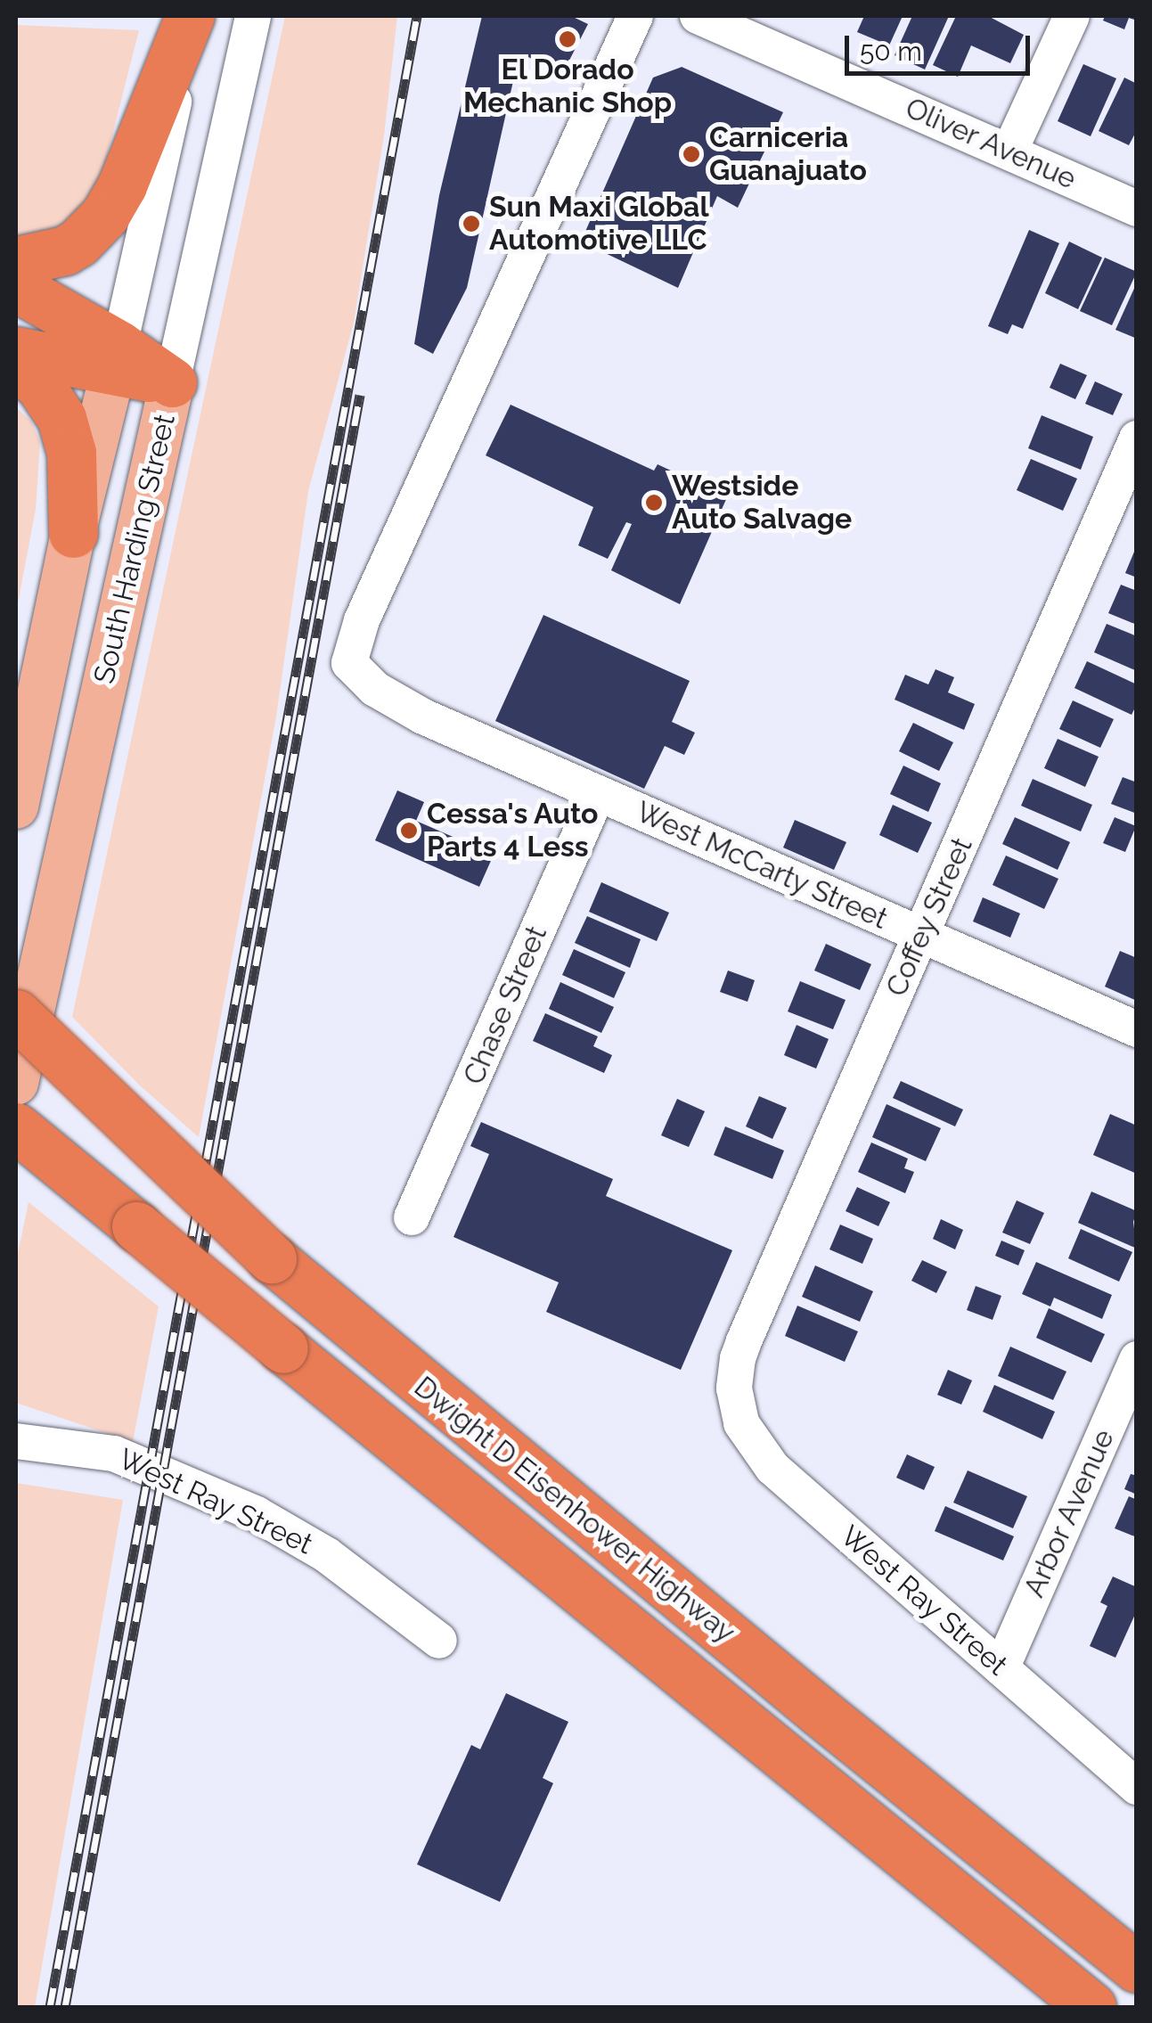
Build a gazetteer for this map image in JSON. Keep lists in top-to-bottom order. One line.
{"streets":{"highway":["Dwight D Eisenhower Highway"],"main road":["South Harding Street"],"street":["Oliver Avenue","West McCarty Street","Coffey Street","Chase Street","West Ray Street","Arbor Avenue"]},"crossings":[["West McCarty Street","Coffey Street"],["West McCarty Street","Chase Street"],["Coffey Street","West Ray Street"],["West Ray Street","Arbor Avenue"]],"places":["El Dorado Mechanic Shop","Carniceria Guanajuato","Sun Maxi Global Automotive LLC","Westside Auto Salvage","Cessa's Auto Parts 4 Less"],"scale_bar":"50 m"}
